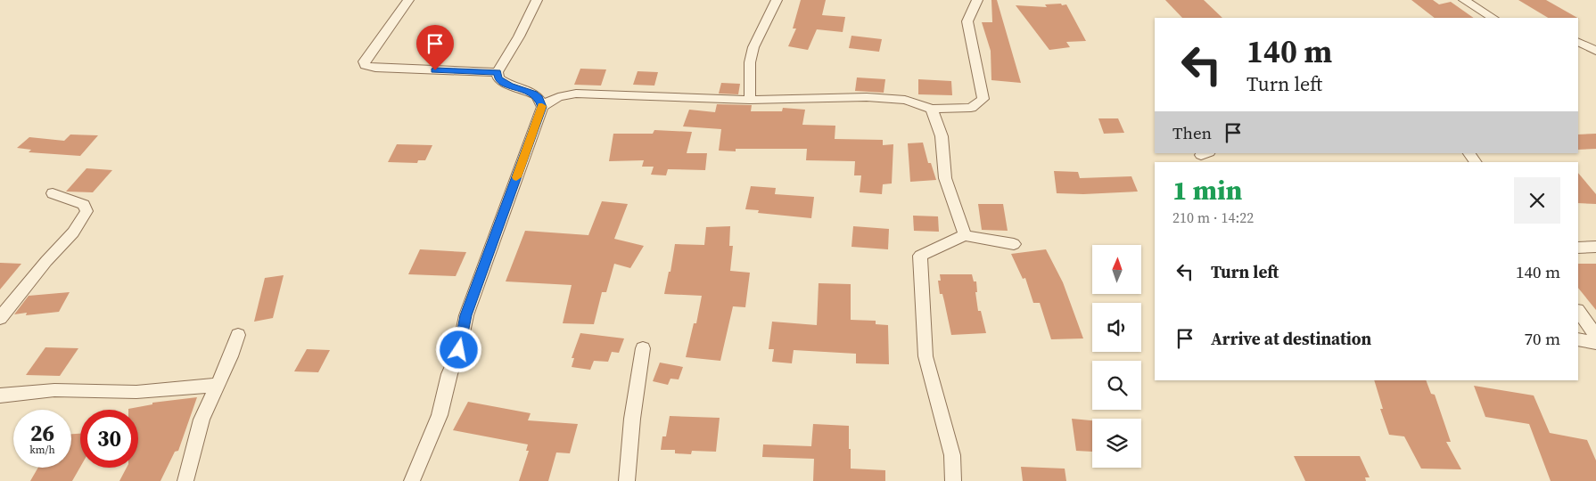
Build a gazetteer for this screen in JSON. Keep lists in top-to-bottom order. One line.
{"north":"top","page":{"turn":["140 m","Turn left"],"then":"Then","heading":["1 min","210 m · 14:22"],"list":[{"name":"Turn left","value":"140 m"},{"name":"Arrive at destination","value":"70 m"}],"speed":"26 km/h","limit":"30"}}
